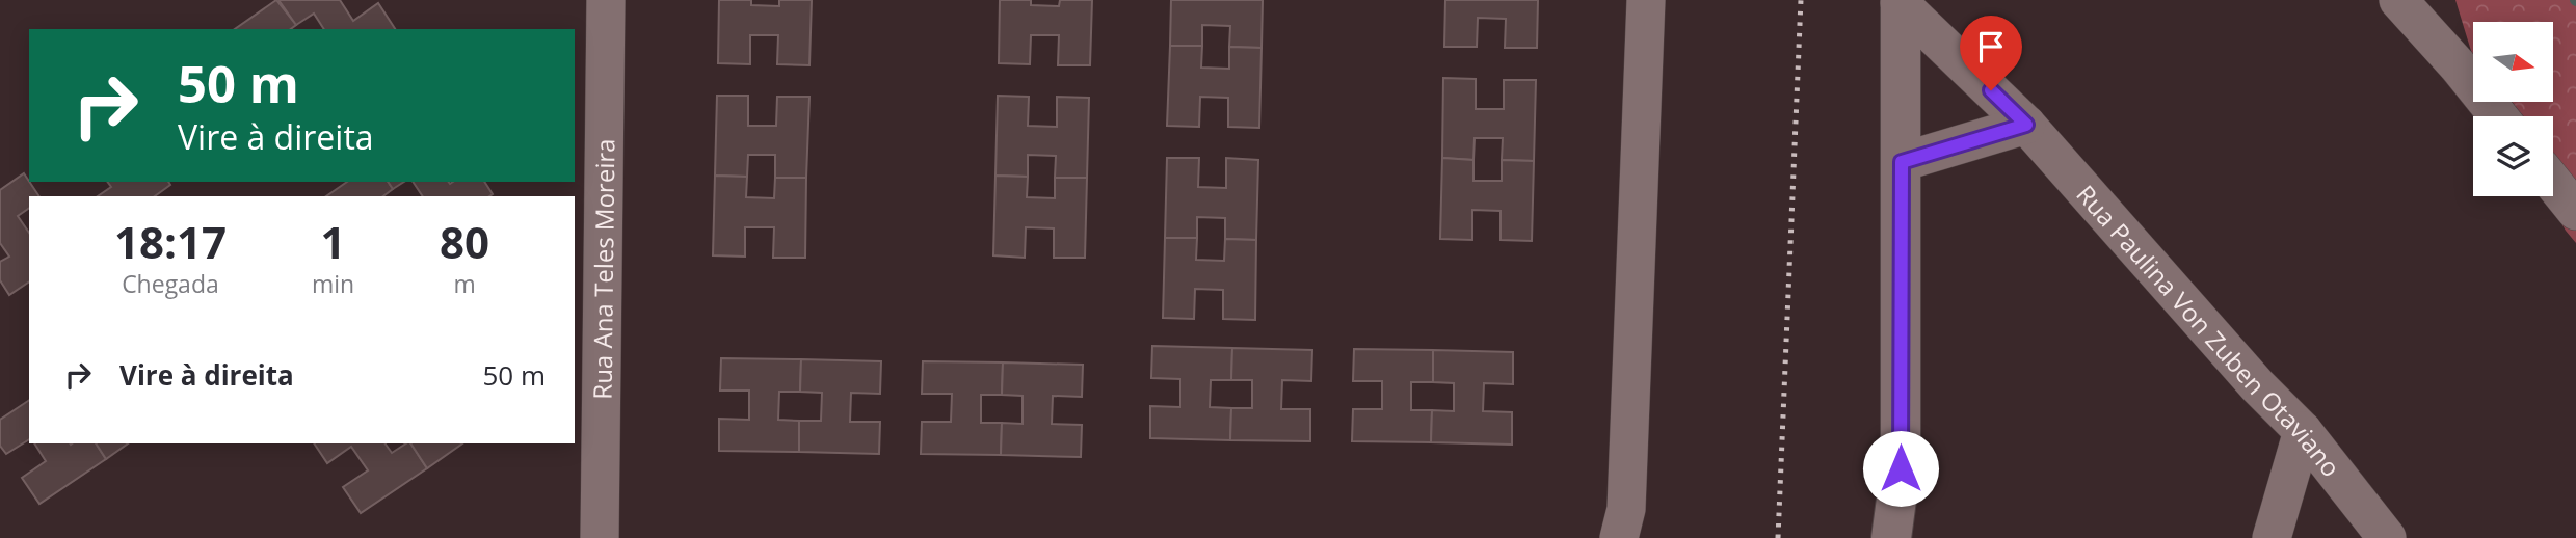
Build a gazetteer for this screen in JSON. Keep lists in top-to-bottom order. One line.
{"streets":{"street":["Rua Ana Teles Moreira","Rua Paulina Von Zuben Otaviano"]},"north":"right","page":{"turn":["50 m","Vire à direita"],"eta":["18:17","Chegada","1","min","80","m"],"list":[{"name":"Vire à direita","value":"50 m"}]}}
